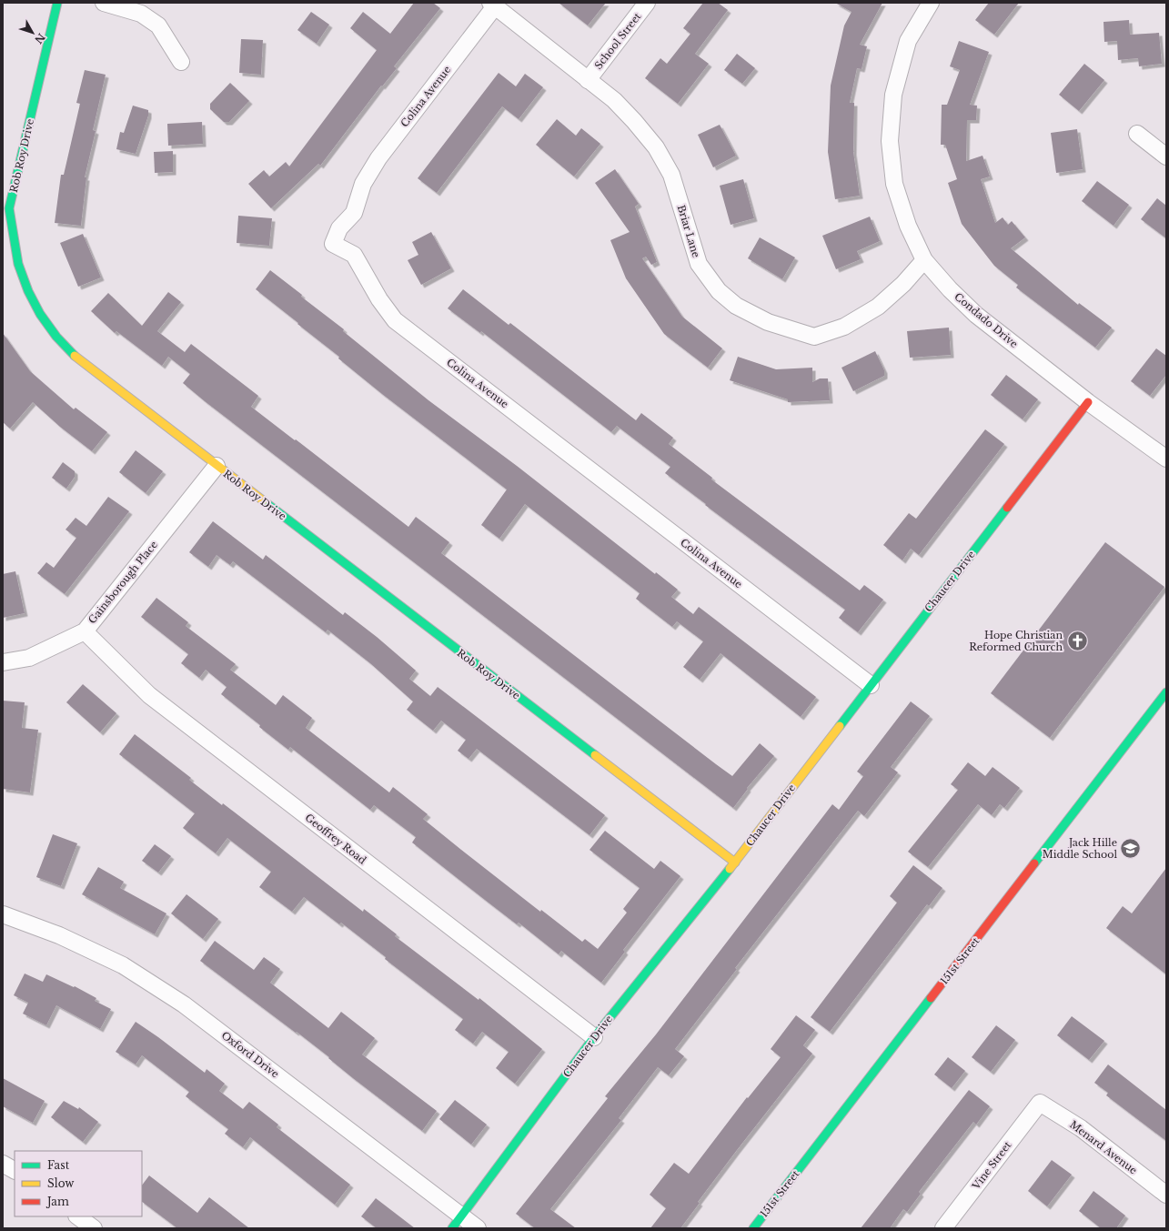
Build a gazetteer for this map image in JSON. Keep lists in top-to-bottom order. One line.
{"streets":{"street":["School Street","Colina Avenue","Rob Roy Drive","Briar Lane","Condado Drive","Chaucer Drive","Gainsborough Place","Geoffrey Road","151st Street","Oxford Drive","Menard Avenue","Vine Street"]},"crossings":[["School Street","Briar Lane"],["Colina Avenue","Briar Lane"],["Colina Avenue","Chaucer Drive"],["Rob Roy Drive","Chaucer Drive"],["Rob Roy Drive","Gainsborough Place"],["Briar Lane","Condado Drive"],["Condado Drive","Chaucer Drive"],["Chaucer Drive","Geoffrey Road"],["Chaucer Drive","Oxford Drive"],["Gainsborough Place","Geoffrey Road"],["Menard Avenue","Vine Street"]],"places":{"church":["Hope Christian Reformed Church"],"school or university":["Jack Hille Middle School"]},"legend":["Fast","Slow","Jam"],"north":"bottom right"}
